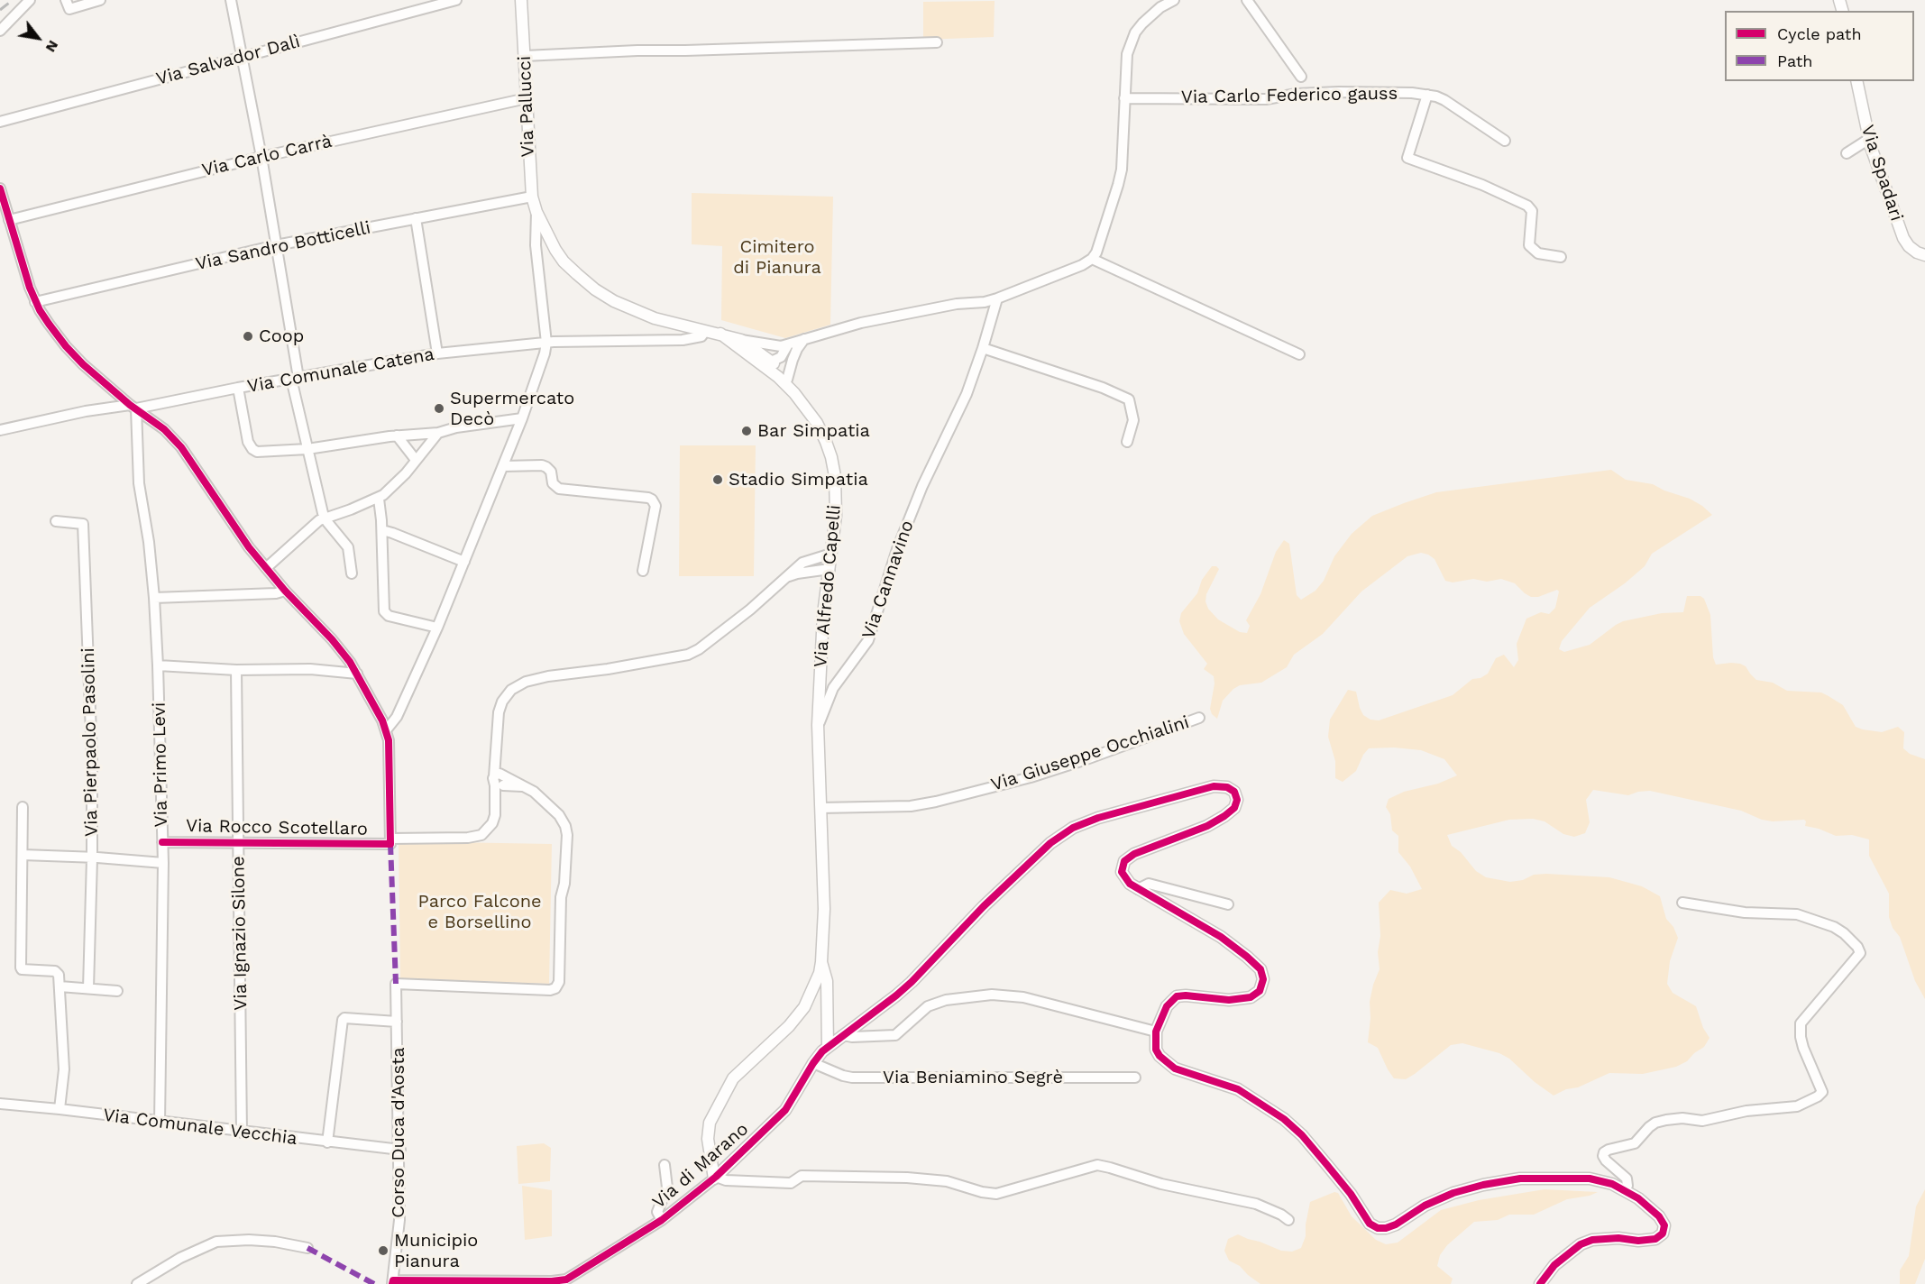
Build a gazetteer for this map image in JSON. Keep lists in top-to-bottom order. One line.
{"streets":{"street":["Via Salvador Dalì","Via Carlo Federico gauss","Via Pallucci","Via Carlo Carrà","Via Spadari","Via Sandro Botticelli","Via Comunale Catena","Via Cannavino","Via Alfredo Capelli","Via Pierpaolo Pasolini","Via Giuseppe Occhialini","Via Primo Levi","Via Rocco Scotellaro","Via Ignazio Silone","Via Beniamino Segrè","Via Comunale Vecchia","Corso Duca d'Aosta","Via di Marano"]},"crossings":[["Via Pallucci","Via Carlo Carrà"],["Via Pallucci","Via Sandro Botticelli"],["Via Pallucci","Via Comunale Catena"],["Via Pallucci","Via Alfredo Capelli"],["Via Comunale Catena","Via Alfredo Capelli"],["Via Comunale Catena","Via Primo Levi"],["Via Cannavino","Via Alfredo Capelli"],["Via Cannavino","Via Giuseppe Occhialini"],["Via Cannavino","Via di Marano"],["Via Primo Levi","Via Rocco Scotellaro"],["Via Primo Levi","Via Comunale Vecchia"],["Via Rocco Scotellaro","Via Ignazio Silone"],["Via Rocco Scotellaro","Corso Duca d'Aosta"],["Via Ignazio Silone","Via Comunale Vecchia"],["Via Beniamino Segrè","Via di Marano"],["Via Comunale Vecchia","Corso Duca d'Aosta"]],"parks":["Cimitero di Pianura","Parco Falcone e Borsellino"],"places":["Coop","Supermercato Decò","Bar Simpatia","Stadio Simpatia","Municipio Pianura"],"legend":["Cycle path","Path"],"north":"bottom right"}
